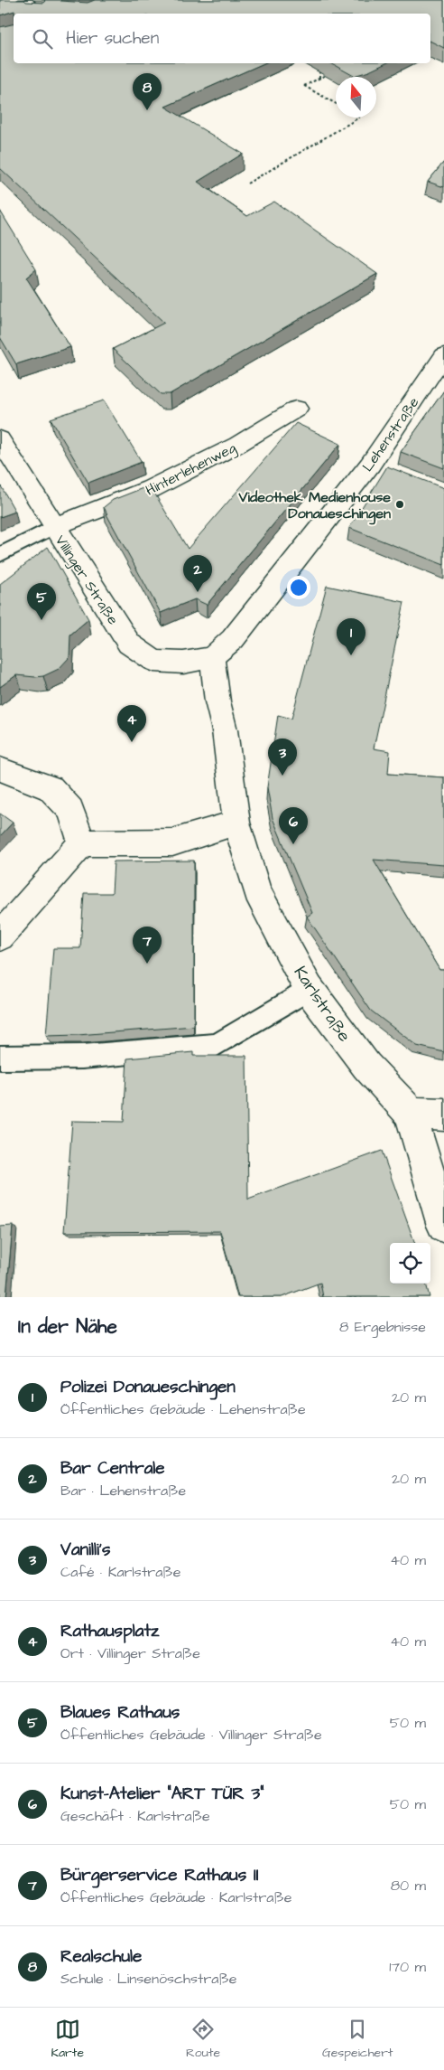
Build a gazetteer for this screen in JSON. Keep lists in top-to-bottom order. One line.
{"streets":{"street":["Lehenstraße","Hinterlehenweg","Villinger Straße","Karlstraße"]},"crossings":[["Lehenstraße","Villinger Straße"],["Lehenstraße","Karlstraße"],["Hinterlehenweg","Villinger Straße"],["Villinger Straße","Karlstraße"]],"places":["Videothek Medienhouse Donaueschingen"],"north":"top","page":{"search":"Hier suchen","pins":["8","2","5","1","4","3","6","7"],"heading":["In der Nähe","8 Ergebnisse"],"list":[{"mark":"1","name":"Polizei Donaueschingen","note":"Öffentliches Gebäude · Lehenstraße","value":"20 m"},{"mark":"2","name":"Bar Centrale","note":"Bar · Lehenstraße","value":"20 m"},{"mark":"3","name":"Vanilli's","note":"Café · Karlstraße","value":"40 m"},{"mark":"4","name":"Rathausplatz","note":"Ort · Villinger Straße","value":"40 m"},{"mark":"5","name":"Blaues Rathaus","note":"Öffentliches Gebäude · Villinger Straße","value":"50 m"},{"mark":"6","name":"Kunst-Atelier \"ART TÜR 3\"","note":"Geschäft · Karlstraße","value":"50 m"},{"mark":"7","name":"Bürgerservice Rathaus II","note":"Öffentliches Gebäude · Karlstraße","value":"80 m"},{"mark":"8","name":"Realschule","note":"Schule · Linsenöschstraße","value":"170 m"}],"nav":["Karte","Route","Gespeichert"]}}
